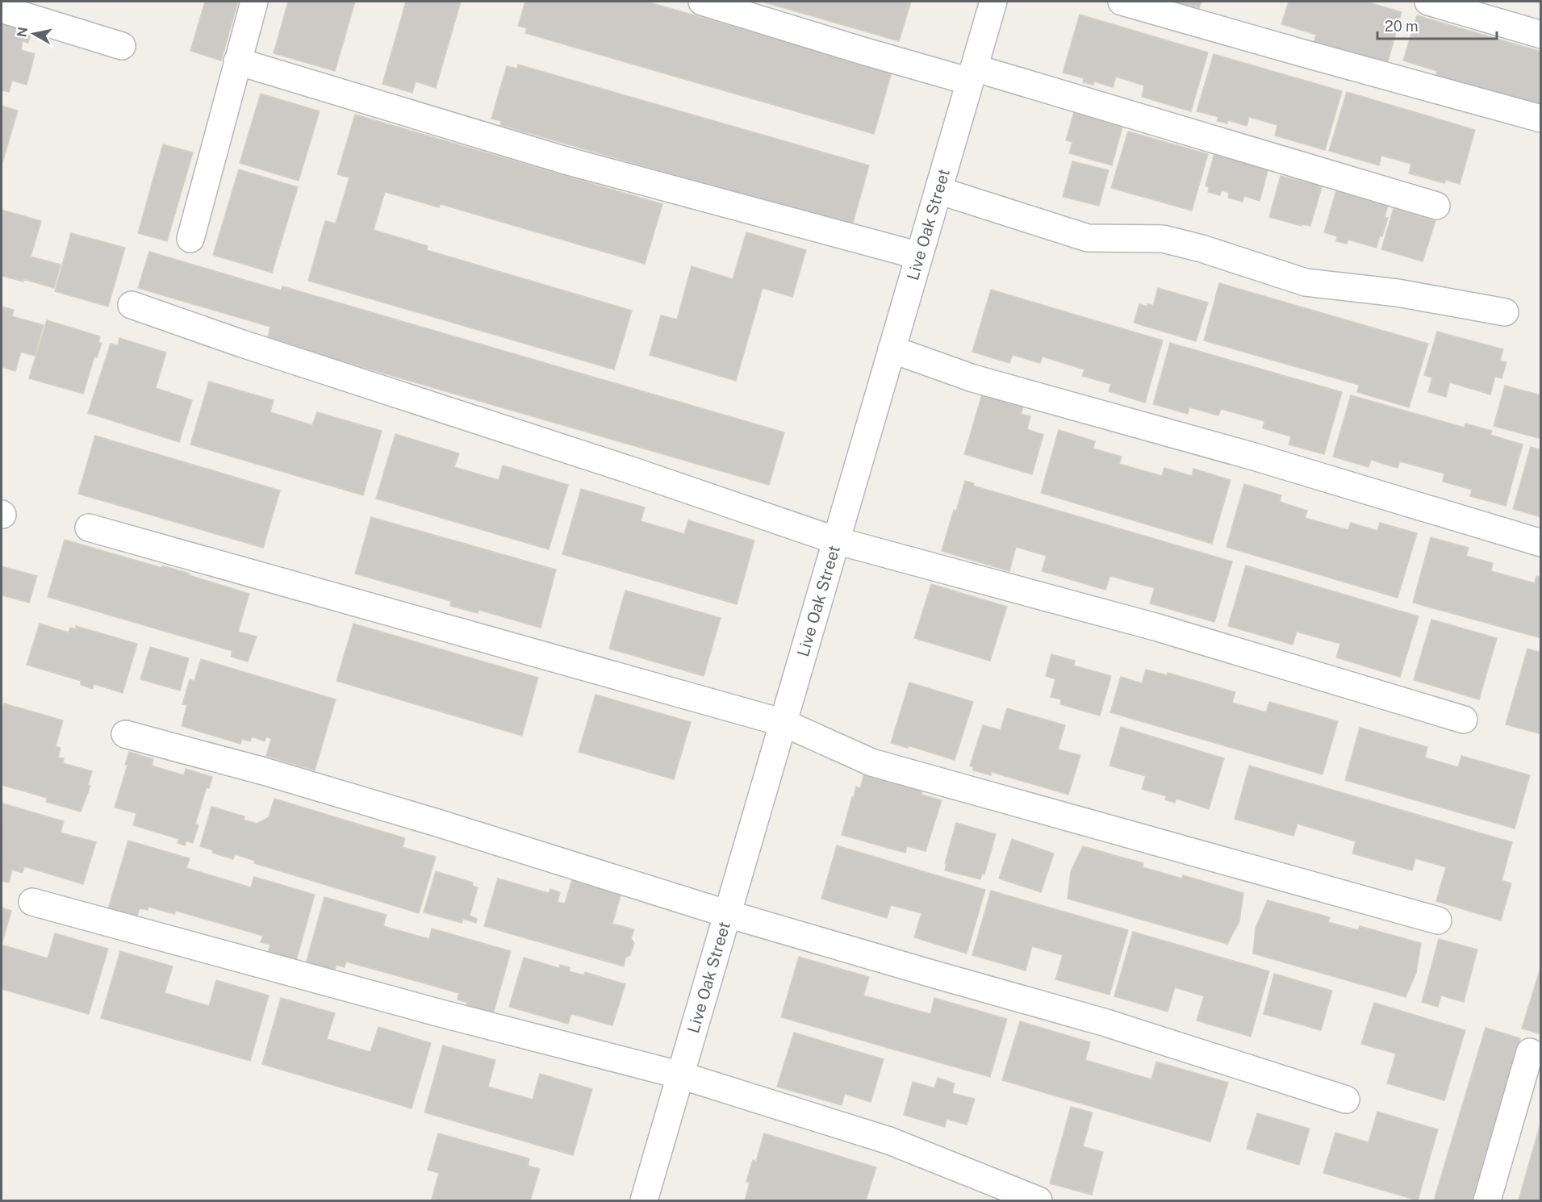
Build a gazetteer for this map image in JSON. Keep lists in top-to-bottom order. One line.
{"streets":{"street":["Live Oak Street"]},"scale_bar":"20 m","north":"left"}
